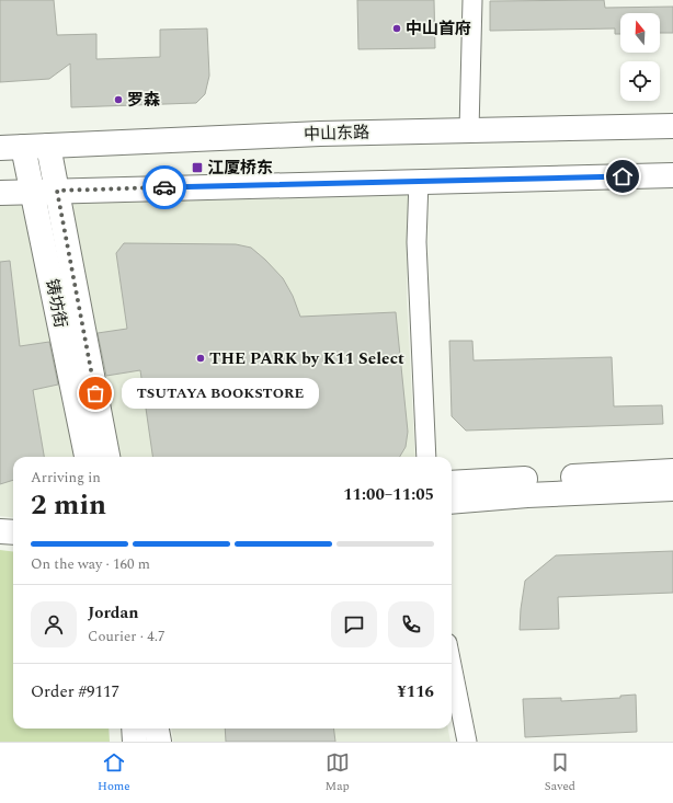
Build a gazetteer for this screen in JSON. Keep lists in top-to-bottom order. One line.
{"streets":{"main road":["中山东路","铸坊街"]},"crossings":[["中山东路","铸坊街"]],"places":{"other":["中山首府","罗森","THE PARK by K11 Select","TSUTAYA BOOKSTORE"],"transit":["江厦桥东"]},"north":"top","page":{"bubble":"TSUTAYA BOOKSTORE","heading":["2 min","Arriving in","11:00–11:05"],"panel":["Jordan","Courier · 4.7","Order #9117","¥116"],"bar":"On the way · 160 m","tabs":["Home","Map","Saved"]}}
